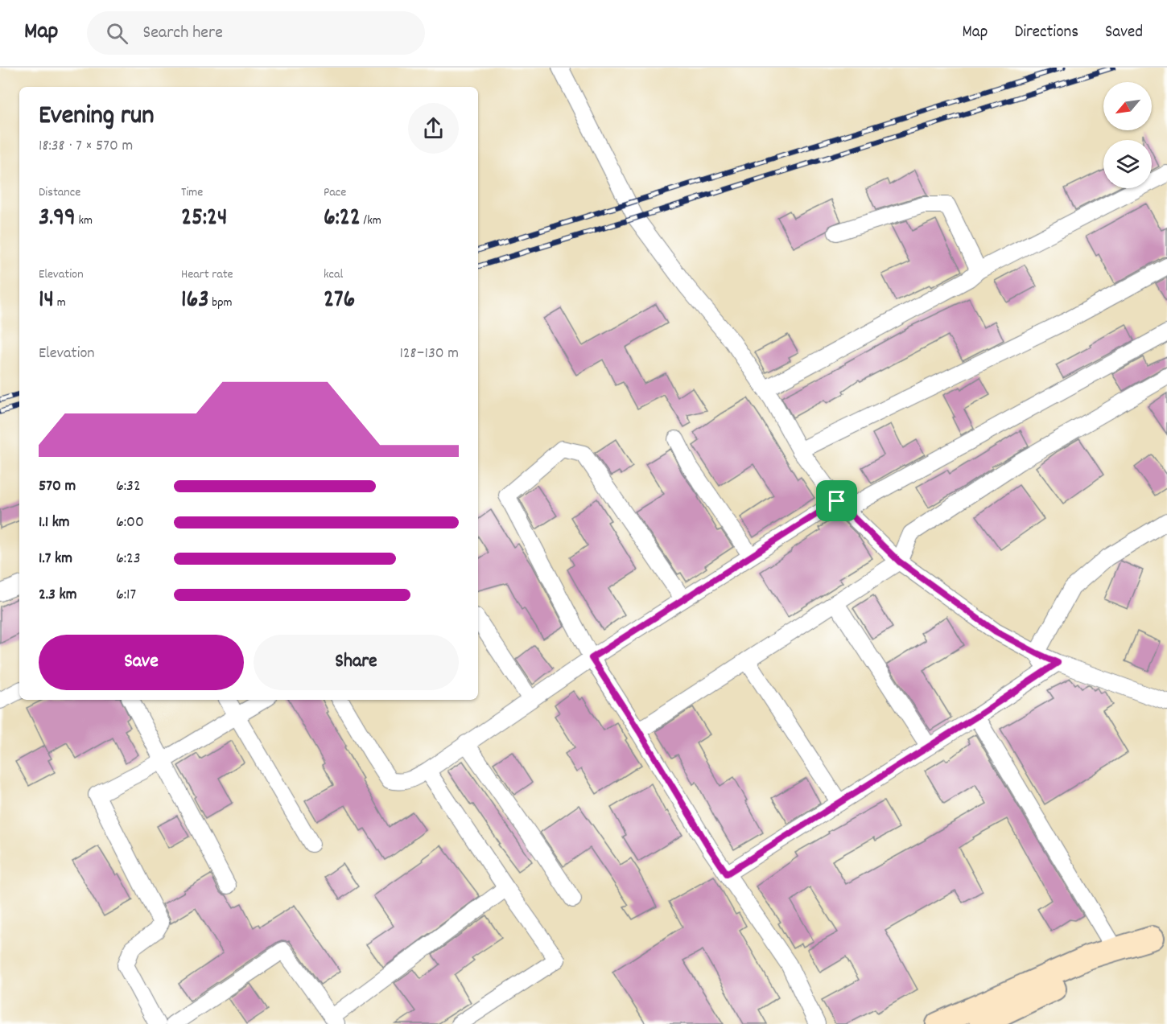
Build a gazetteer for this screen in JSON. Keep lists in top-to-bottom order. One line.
{"north":"bottom left","page":{"header":"Map","search":"Search here","nav":["Map","Directions","Saved"],"heading":["Evening run","18:38 · 7 × 570 m"],"stats":[["Distance","3.99 km"],["Time","25:24"],["Pace","6:22 /km"],["Elevation","14 m"],["Heart rate","163 bpm"],["kcal","276"]],"chart":["Elevation","128–130 m"],"list":[{"name":"570 m","note":"6:32"},{"name":"1.1 km","note":"6:00"},{"name":"1.7 km","note":"6:23"},{"name":"2.3 km","note":"6:17"}],"buttons":["Save","Share"]}}
